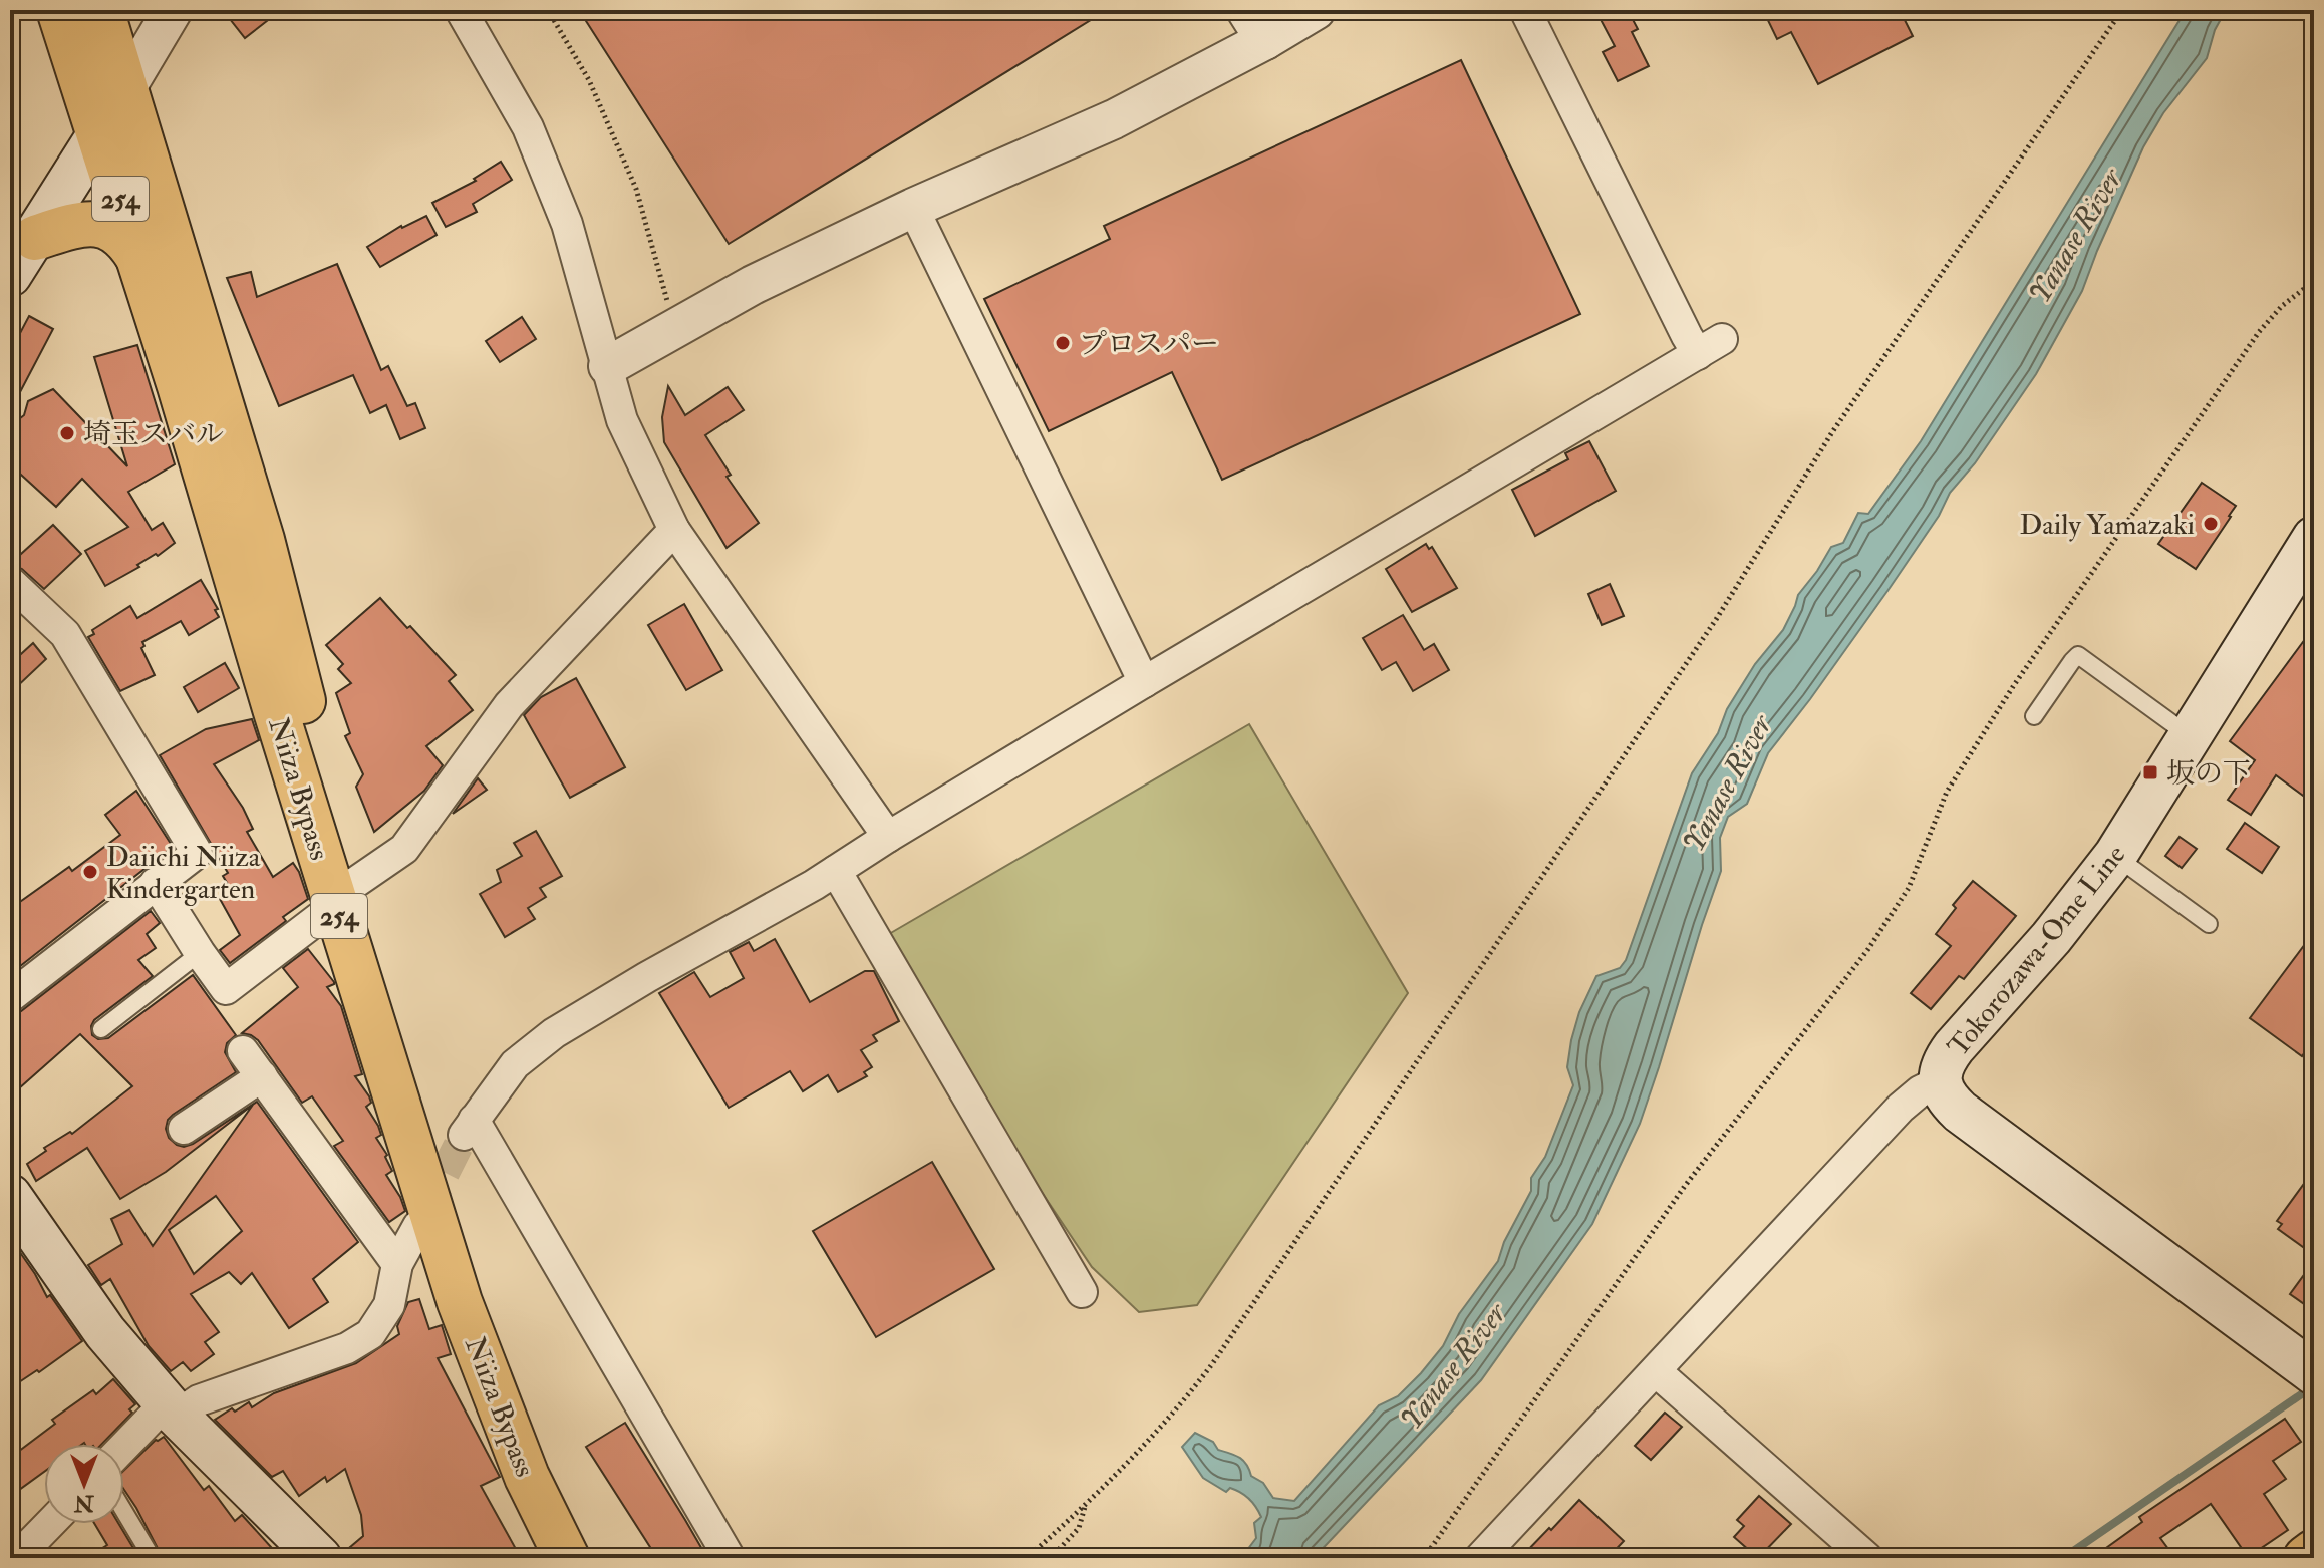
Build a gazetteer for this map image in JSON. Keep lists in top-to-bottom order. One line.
{"streets":{"highway":["254","Niiza Bypass"],"main road":["Tokorozawa-Ome Line"]},"water":["Yanase River"],"places":{"other":["プロスパー","埼玉スバル","Daily Yamazaki","Daiichi Niiza Kindergarten"],"transit":["坂の下"]},"north":"bottom"}
